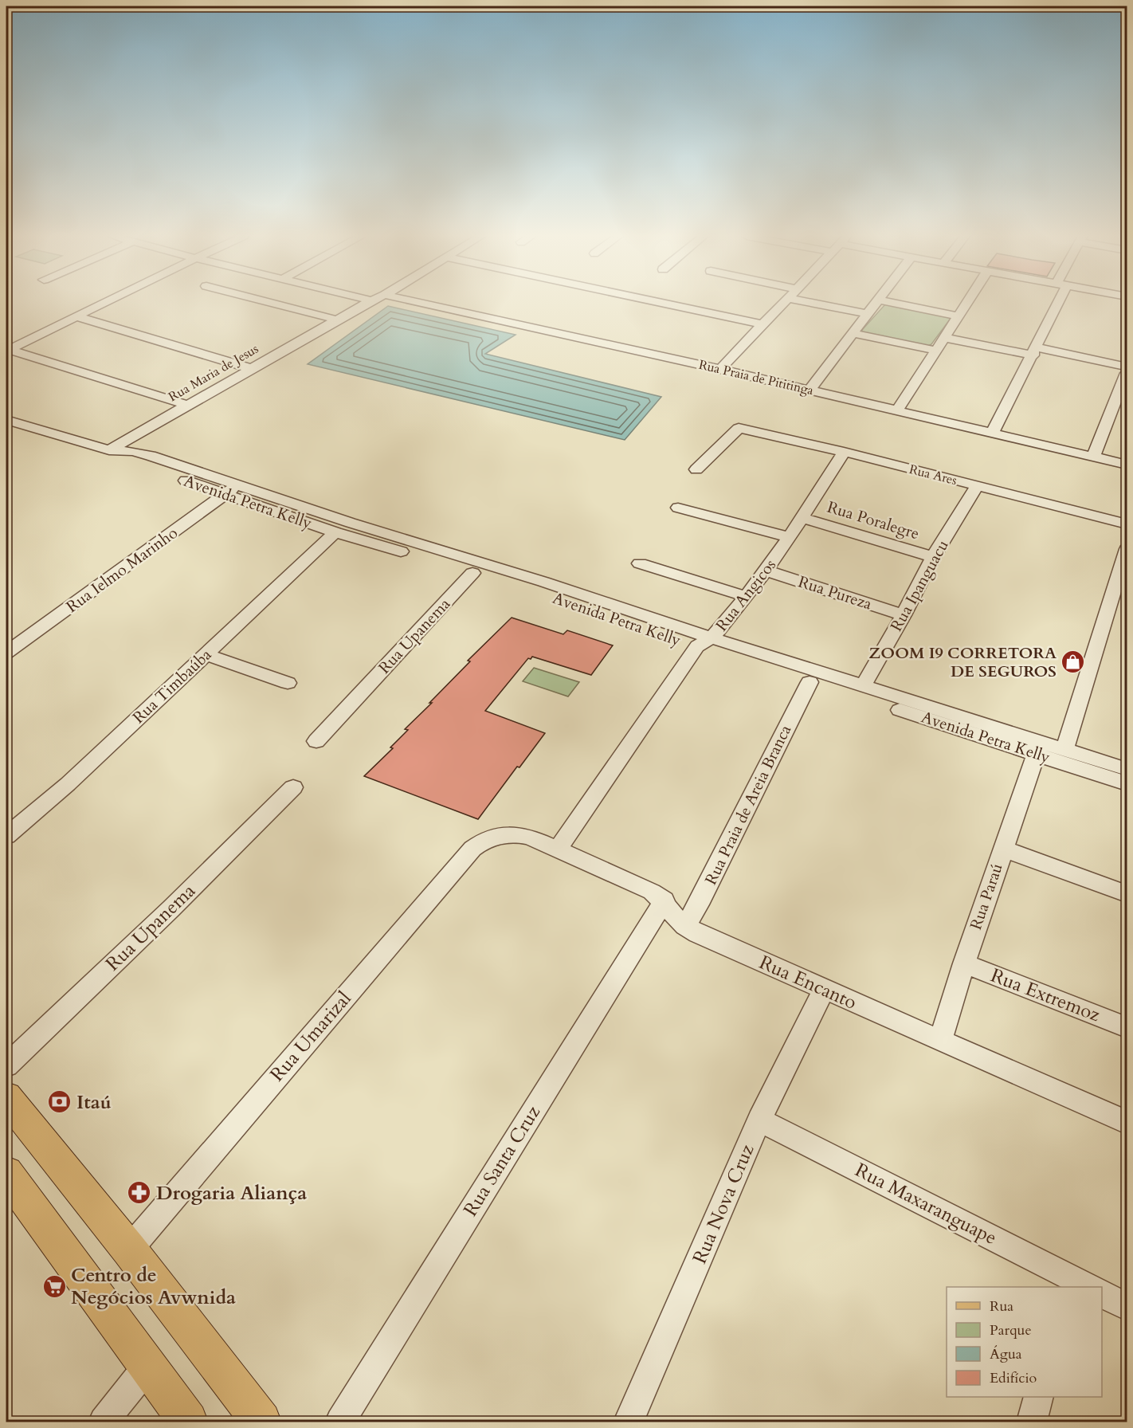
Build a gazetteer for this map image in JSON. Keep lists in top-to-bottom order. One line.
{"streets":{"street":["Rua Maria de Jesus","Rua Praia de Pititinga","Rua Ares","Avenida Petra Kelly","Rua Poralegre","Rua Ielmo Marinho","Rua Ipanguacu","Rua Pureza","Rua Angicos","Rua Upanema","Rua Timbaúba","Rua Praia de Areia Branca","Rua Paraú","Rua Encanto","Rua Extremoz","Rua Umarizal","Rua Santa Cruz","Rua Nova Cruz","Rua Maxaranguape"]},"crossings":[["Rua Maria de Jesus","Avenida Petra Kelly"],["Rua Ares","Rua Ipanguacu"],["Rua Ares","Rua Angicos"],["Avenida Petra Kelly","Rua Ielmo Marinho"],["Avenida Petra Kelly","Rua Ipanguacu"],["Avenida Petra Kelly","Rua Angicos"],["Avenida Petra Kelly","Rua Upanema"],["Avenida Petra Kelly","Rua Timbaúba"],["Avenida Petra Kelly","Rua Praia de Areia Branca"],["Avenida Petra Kelly","Rua Paraú"],["Rua Poralegre","Rua Ipanguacu"],["Rua Poralegre","Rua Angicos"],["Rua Ipanguacu","Rua Pureza"],["Rua Pureza","Rua Angicos"],["Rua Angicos","Rua Encanto"],["Rua Praia de Areia Branca","Rua Encanto"],["Rua Paraú","Rua Encanto"],["Rua Paraú","Rua Extremoz"],["Rua Encanto","Rua Umarizal"],["Rua Encanto","Rua Santa Cruz"],["Rua Encanto","Rua Nova Cruz"],["Rua Nova Cruz","Rua Maxaranguape"]],"places":{"shop":["ZOOM I9 CORRETORA DE SEGUROS"],"bank":["Itaú"],"pharmacy":["Drogaria Aliança"],"supermarket":["Centro de Negócios Avwnida"]},"legend":["Rua","Parque","Água","Edifício"]}
